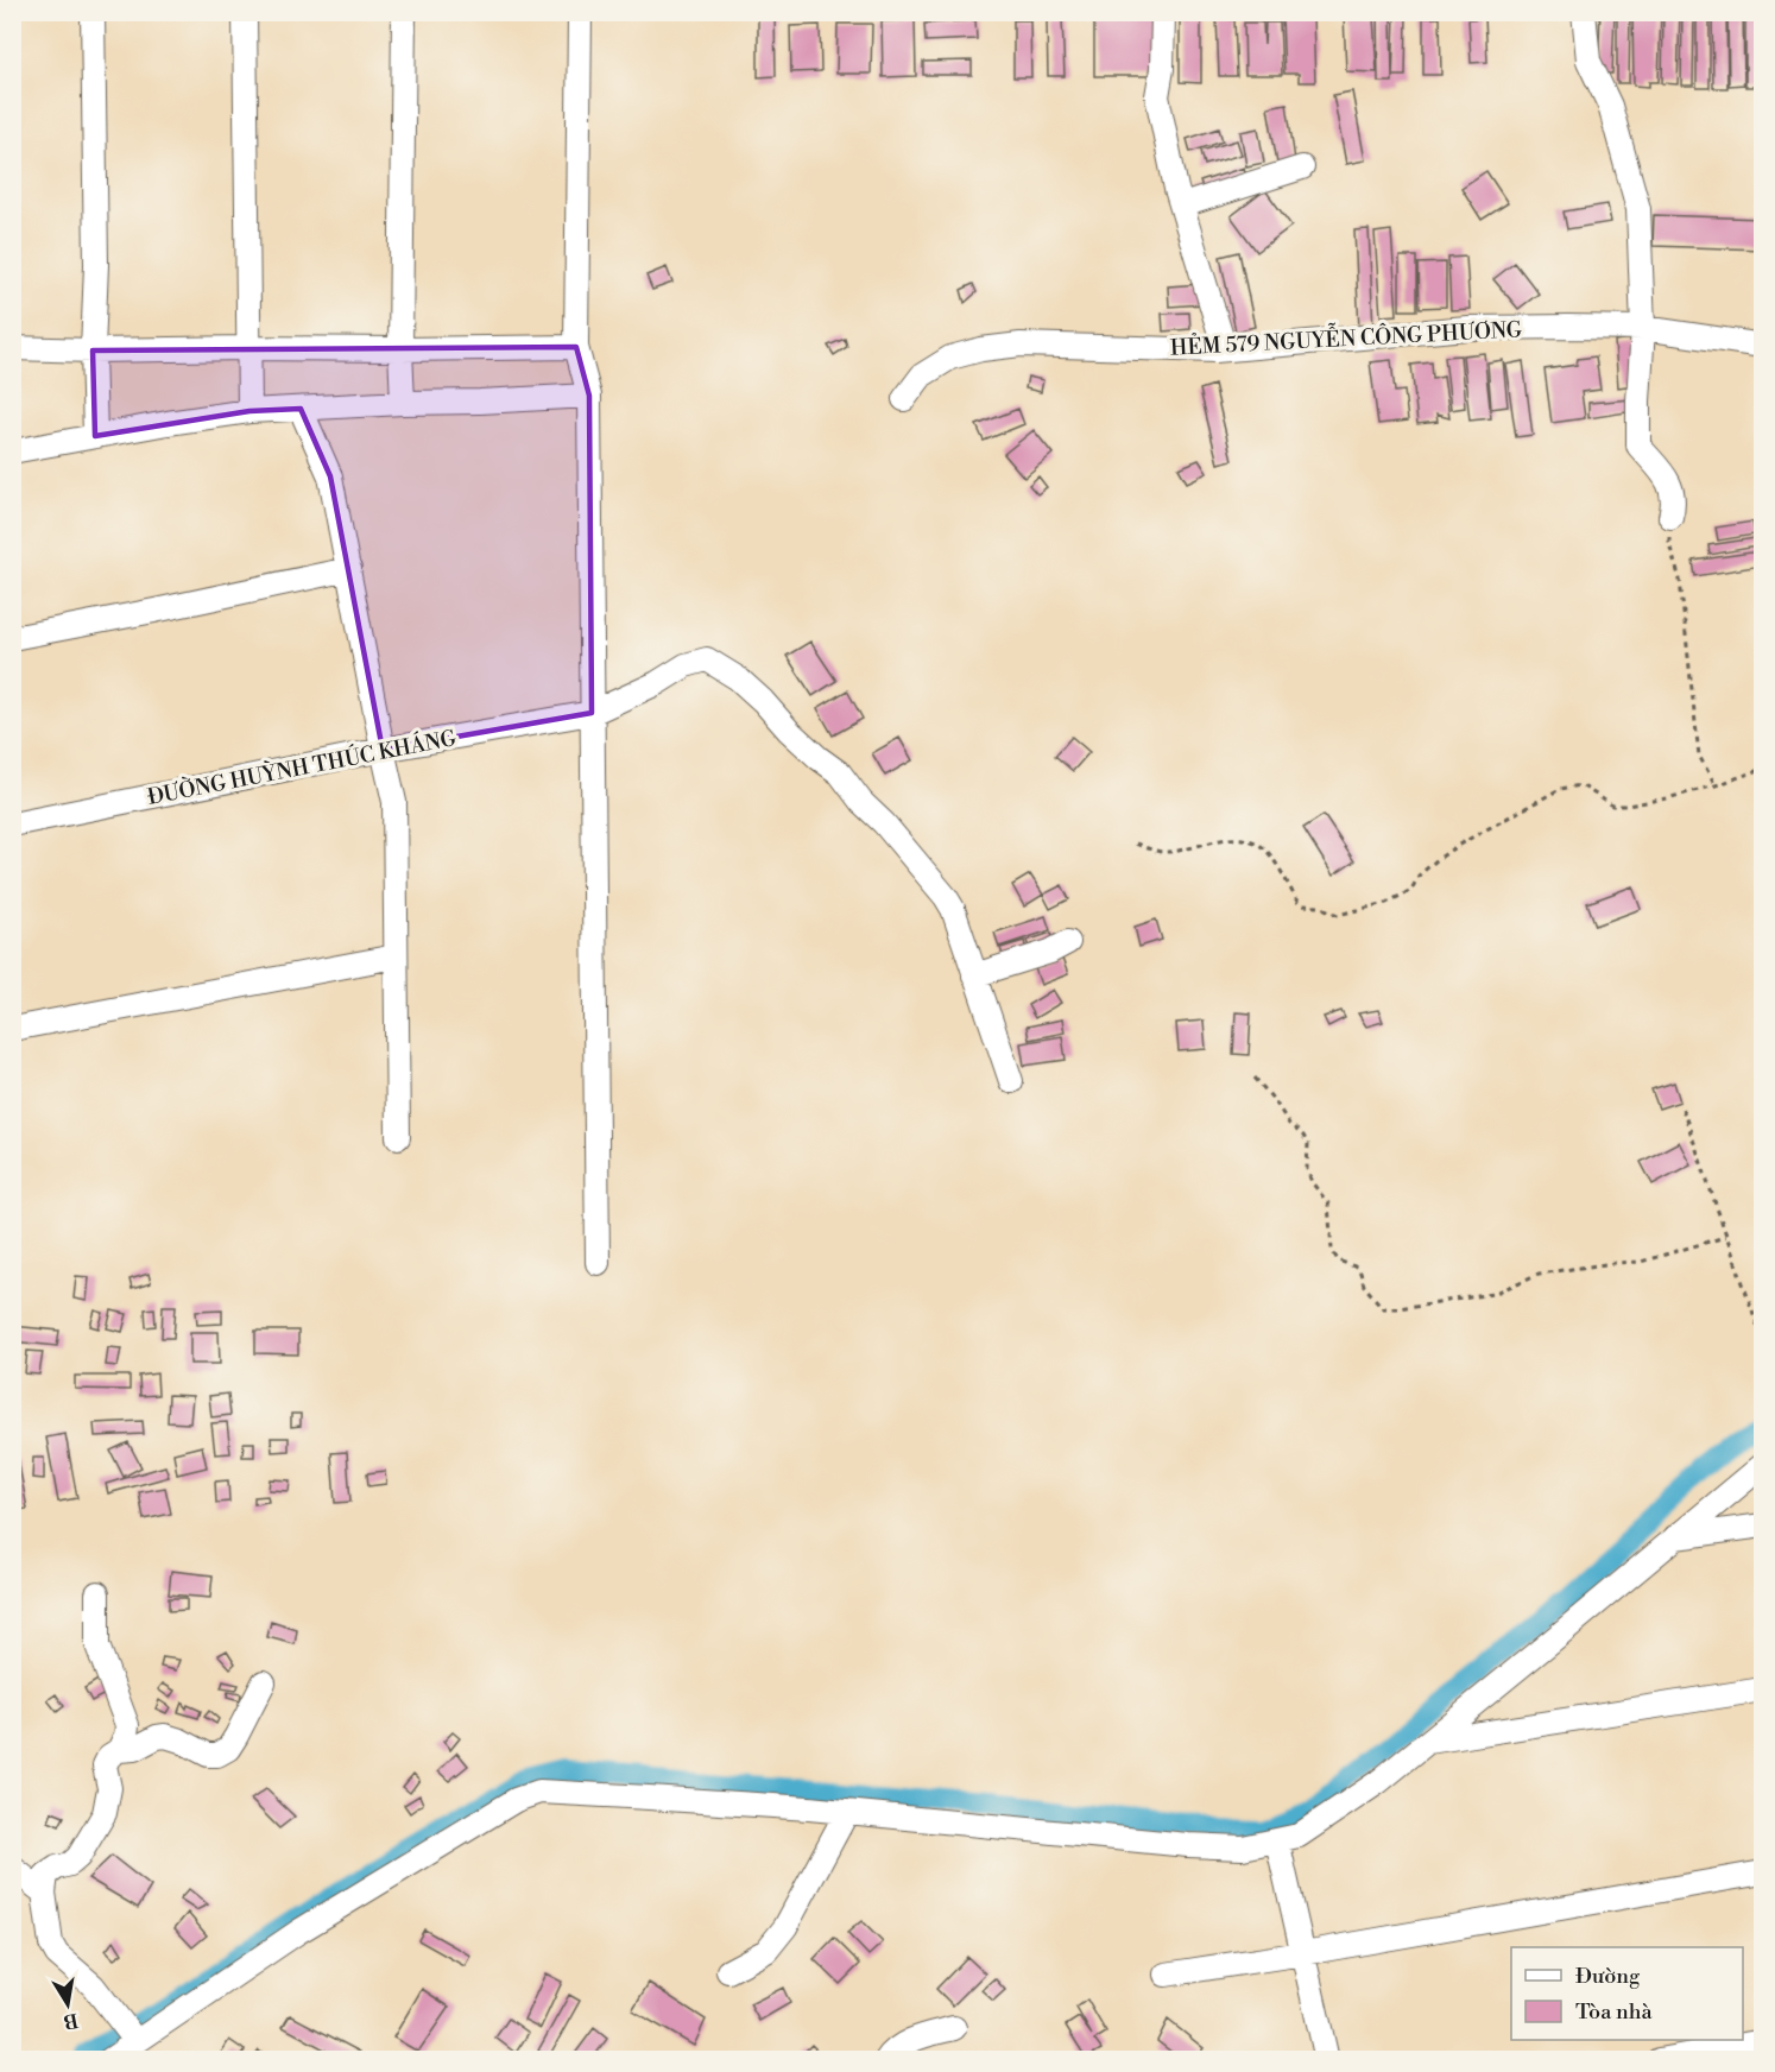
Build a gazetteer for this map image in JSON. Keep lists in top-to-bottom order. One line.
{"streets":{"street":["HẺM 579 NGUYỄN CÔNG PHƯƠNG","ĐƯỜNG HUỲNH THÚC KHÁNG"]},"legend":["Đường","Tòa nhà"],"north":"bottom"}
